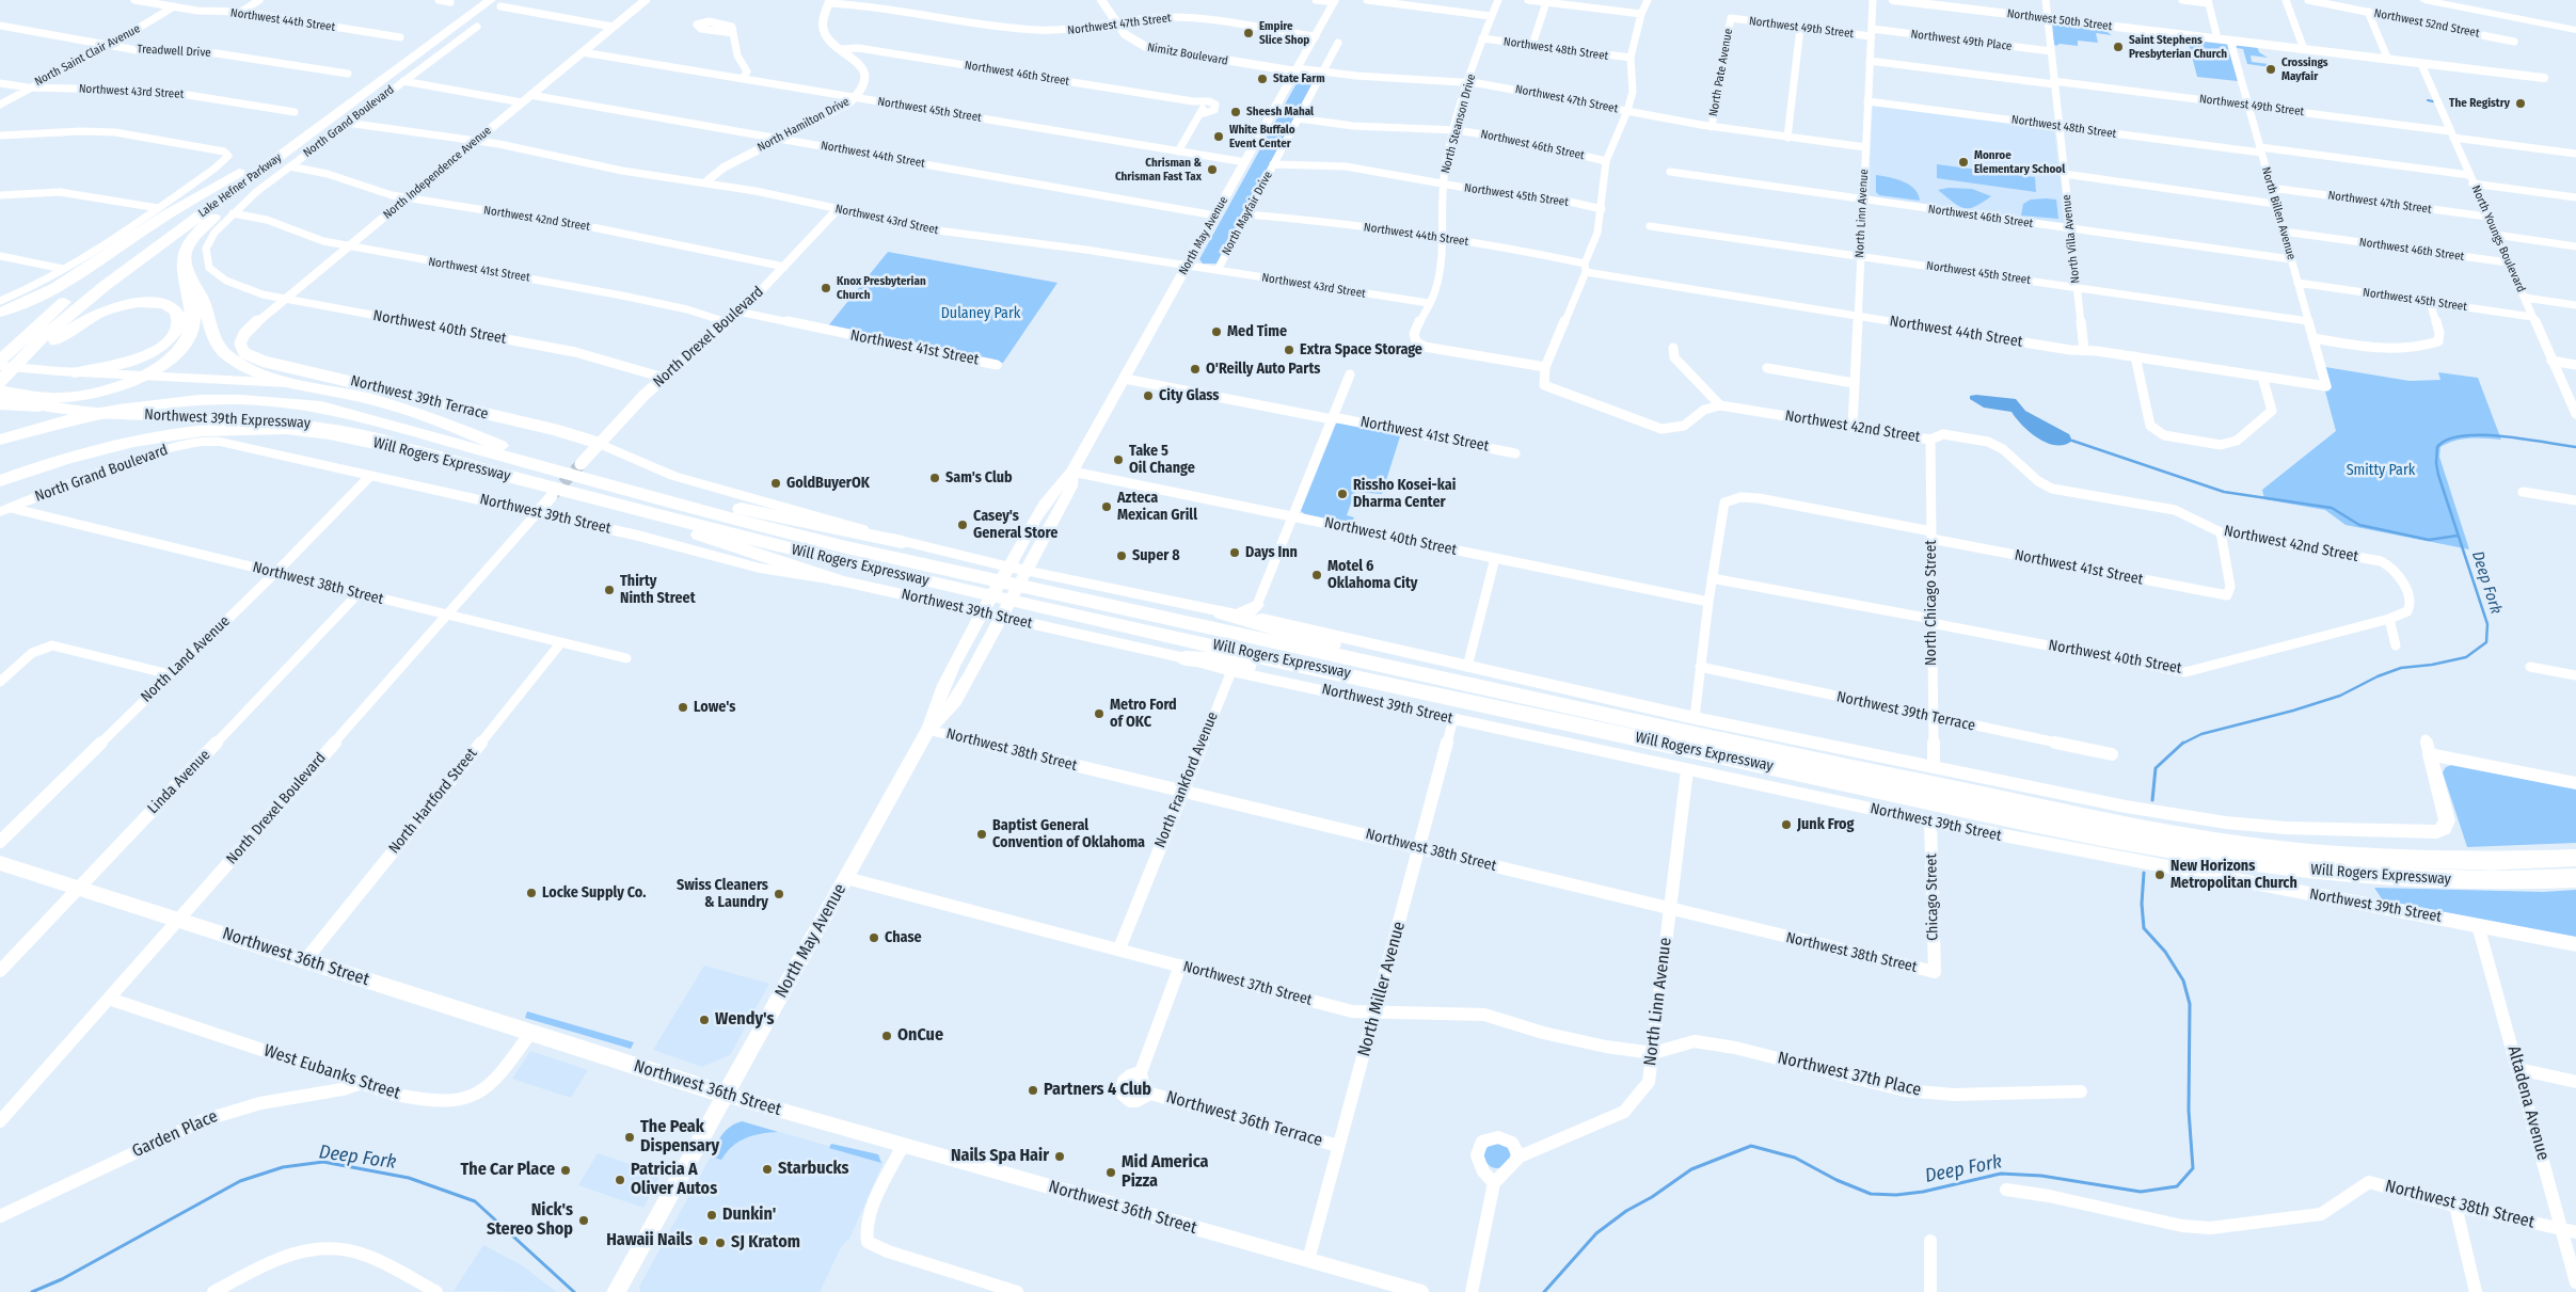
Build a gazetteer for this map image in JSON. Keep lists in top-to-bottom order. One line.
{"streets":{"highway":["Lake Hefner Parkway","Northwest 39th Expressway","Will Rogers Expressway"],"main road":["North Grand Boulevard","North May Avenue","Northwest 39th Street","Northwest 36th Street"],"street":["Northwest 44th Street","Northwest 50th Street","Northwest 52nd Street","Northwest 47th Street","Northwest 49th Street","Northwest 49th Place","Northwest 48th Street","Treadwell Drive","Nimitz Boulevard","North Saint Clair Avenue","North Pate Avenue","Northwest 46th Street","Northwest 43rd Street","Northwest 45th Street","North Steanson Drive","North Hamilton Drive","North Independence Avenue","North Mayfair Drive","North Linn Avenue","North Billen Avenue","Northwest 42nd Street","North Villa Avenue","North Youngs Boulevard","Northwest 41st Street","Northwest 40th Street","North Drexel Boulevard","Northwest 39th Terrace","Northwest 38th Street","North Chicago Street","North Land Avenue","North Frankford Avenue","Linda Avenue","North Hartford Street","Chicago Street","Northwest 37th Street","North Miller Avenue","West Eubanks Street","Northwest 37th Place","Altadena Avenue","Northwest 36th Terrace","Garden Place"]},"crossings":[["Northwest 44th Street","North Saint Clair Avenue"],["Northwest 44th Street","North Steanson Drive"],["Northwest 44th Street","North Hamilton Drive"],["Northwest 44th Street","North Independence Avenue"],["Northwest 44th Street","North Mayfair Drive"],["Northwest 44th Street","North Linn Avenue"],["Northwest 44th Street","North Billen Avenue"],["Northwest 44th Street","North May Avenue"],["Northwest 44th Street","North Villa Avenue"],["Northwest 50th Street","North Billen Avenue"],["Northwest 50th Street","North Villa Avenue"],["Northwest 50th Street","North Youngs Boulevard"],["Northwest 47th Street","Nimitz Boulevard"],["Northwest 47th Street","North Pate Avenue"],["Northwest 47th Street","North Steanson Drive"],["Northwest 47th Street","North Hamilton Drive"],["Northwest 47th Street","North Mayfair Drive"],["Northwest 47th Street","North Linn Avenue"],["Northwest 47th Street","North Billen Avenue"],["Northwest 47th Street","North May Avenue"],["Northwest 47th Street","North Youngs Boulevard"],["Northwest 49th Street","Northwest 49th Place"],["Northwest 49th Street","North Pate Avenue"],["Northwest 49th Street","North Linn Avenue"],["Northwest 49th Street","North Billen Avenue"],["Northwest 49th Street","North Villa Avenue"],["Northwest 49th Street","North Youngs Boulevard"],["Northwest 49th Place","North Linn Avenue"],["Northwest 49th Place","North Villa Avenue"],["Northwest 48th Street","North Steanson Drive"],["Northwest 48th Street","North Linn Avenue"],["Northwest 48th Street","North Billen Avenue"],["Northwest 48th Street","North Villa Avenue"],["Northwest 48th Street","North Youngs Boulevard"],["Treadwell Drive","North Saint Clair Avenue"],["Nimitz Boulevard","North May Avenue"],["North Saint Clair Avenue","Northwest 43rd Street"],["Northwest 46th Street","North Steanson Drive"],["Northwest 46th Street","North Hamilton Drive"],["Northwest 46th Street","North Mayfair Drive"],["Northwest 46th Street","North Linn Avenue"],["Northwest 46th Street","North Billen Avenue"],["Northwest 46th Street","North Villa Avenue"],["Northwest 46th Street","North Youngs Boulevard"],["Northwest 43rd Street","North Grand Boulevard"],["Northwest 43rd Street","North Steanson Drive"],["Northwest 43rd Street","North Hamilton Drive"],["Northwest 43rd Street","North Independence Avenue"],["Northwest 43rd Street","North Mayfair Drive"],["Northwest 43rd Street","North May Avenue"],["Northwest 43rd Street","North Drexel Boulevard"],["Northwest 45th Street","North Steanson Drive"],["Northwest 45th Street","North Hamilton Drive"],["Northwest 45th Street","North Independence Avenue"],["Northwest 45th Street","North Mayfair Drive"],["Northwest 45th Street","North Linn Avenue"],["Northwest 45th Street","North Billen Avenue"],["Northwest 45th Street","North May Avenue"],["Northwest 45th Street","North Villa Avenue"],["Northwest 45th Street","North Youngs Boulevard"],["North Grand Boulevard","Northwest 42nd Street"],["North Grand Boulevard","Northwest 41st Street"],["North Grand Boulevard","Northwest 40th Street"],["North Grand Boulevard","Northwest 39th Street"],["North Grand Boulevard","Northwest 38th Street"],["North Independence Avenue","Northwest 42nd Street"],["North Independence Avenue","Northwest 41st Street"],["North Independence Avenue","Northwest 40th Street"],["North Independence Avenue","Northwest 39th Terrace"],["North Linn Avenue","Northwest 42nd Street"],["North Linn Avenue","Northwest 39th Street"],["North Linn Avenue","Northwest 38th Street"],["North Linn Avenue","Northwest 37th Street"],["North Linn Avenue","Northwest 37th Place"],["Northwest 42nd Street","Northwest 41st Street"],["Northwest 42nd Street","Northwest 40th Street"],["Northwest 42nd Street","North Drexel Boulevard"],["Northwest 42nd Street","North Chicago Street"],["North May Avenue","Northwest 41st Street"],["North May Avenue","Northwest 40th Street"],["North May Avenue","Northwest 39th Street"],["North May Avenue","Northwest 38th Street"],["North May Avenue","Northwest 36th Street"],["North May Avenue","Northwest 37th Street"],["Northwest 41st Street","Northwest 40th Street"],["Northwest 41st Street","North Drexel Boulevard"],["Northwest 41st Street","North Chicago Street"],["Northwest 40th Street","North Drexel Boulevard"],["Northwest 40th Street","North Chicago Street"],["North Drexel Boulevard","Northwest 39th Terrace"],["North Drexel Boulevard","Northwest 39th Street"],["North Drexel Boulevard","Northwest 38th Street"],["North Drexel Boulevard","Northwest 36th Street"],["North Drexel Boulevard","West Eubanks Street"],["Northwest 39th Terrace","North Chicago Street"],["Northwest 39th Expressway","Will Rogers Expressway"],["Northwest 39th Street","North Land Avenue"],["Northwest 39th Street","North Frankford Avenue"],["Northwest 39th Street","Chicago Street"],["Northwest 39th Street","North Miller Avenue"],["Northwest 39th Street","Altadena Avenue"],["Northwest 38th Street","North Land Avenue"],["Northwest 38th Street","North Frankford Avenue"],["Northwest 38th Street","Linda Avenue"],["Northwest 38th Street","North Hartford Street"],["Northwest 38th Street","Chicago Street"],["Northwest 38th Street","North Miller Avenue"],["Northwest 38th Street","Altadena Avenue"],["North Frankford Avenue","Northwest 37th Street"],["Linda Avenue","Northwest 36th Street"],["North Hartford Street","Northwest 36th Street"],["Northwest 36th Street","North Miller Avenue"],["Northwest 36th Street","West Eubanks Street"],["Northwest 37th Street","North Miller Avenue"],["Northwest 37th Street","Northwest 37th Place"],["North Miller Avenue","Northwest 36th Terrace"],["West Eubanks Street","Garden Place"]],"water":["Deep Fork"],"parks":["Dulaney Park","Smitty Park"],"places":["Empire Slice Shop","Saint Stephens Presbyterian Church","Crossings Mayfair","State Farm","The Registry","Sheesh Mahal","White Buffalo Event Center","Monroe Elementary School","Chrisman & Chrisman Fast Tax","Knox Presbyterian Church","Med Time","Extra Space Storage","O'Reilly Auto Parts","City Glass","Take 5 Oil Change","Sam's Club","GoldBuyerOK","Rissho Kosei-kai Dharma Center","Azteca Mexican Grill","Casey's General Store","Days Inn","Super 8","Motel 6 Oklahoma City","Thirty Ninth Street","Lowe's","Metro Ford of OKC","Junk Frog","Baptist General Convention of Oklahoma","New Horizons Metropolitan Church","Locke Supply Co.","Swiss Cleaners & Laundry","Chase","Wendy's","OnCue","Partners 4 Club","The Peak Dispensary","Nails Spa Hair","Starbucks","The Car Place","Mid America Pizza","Patricia A Oliver Autos","Dunkin'","Nick's Stereo Shop","Hawaii Nails","SJ Kratom"]}
